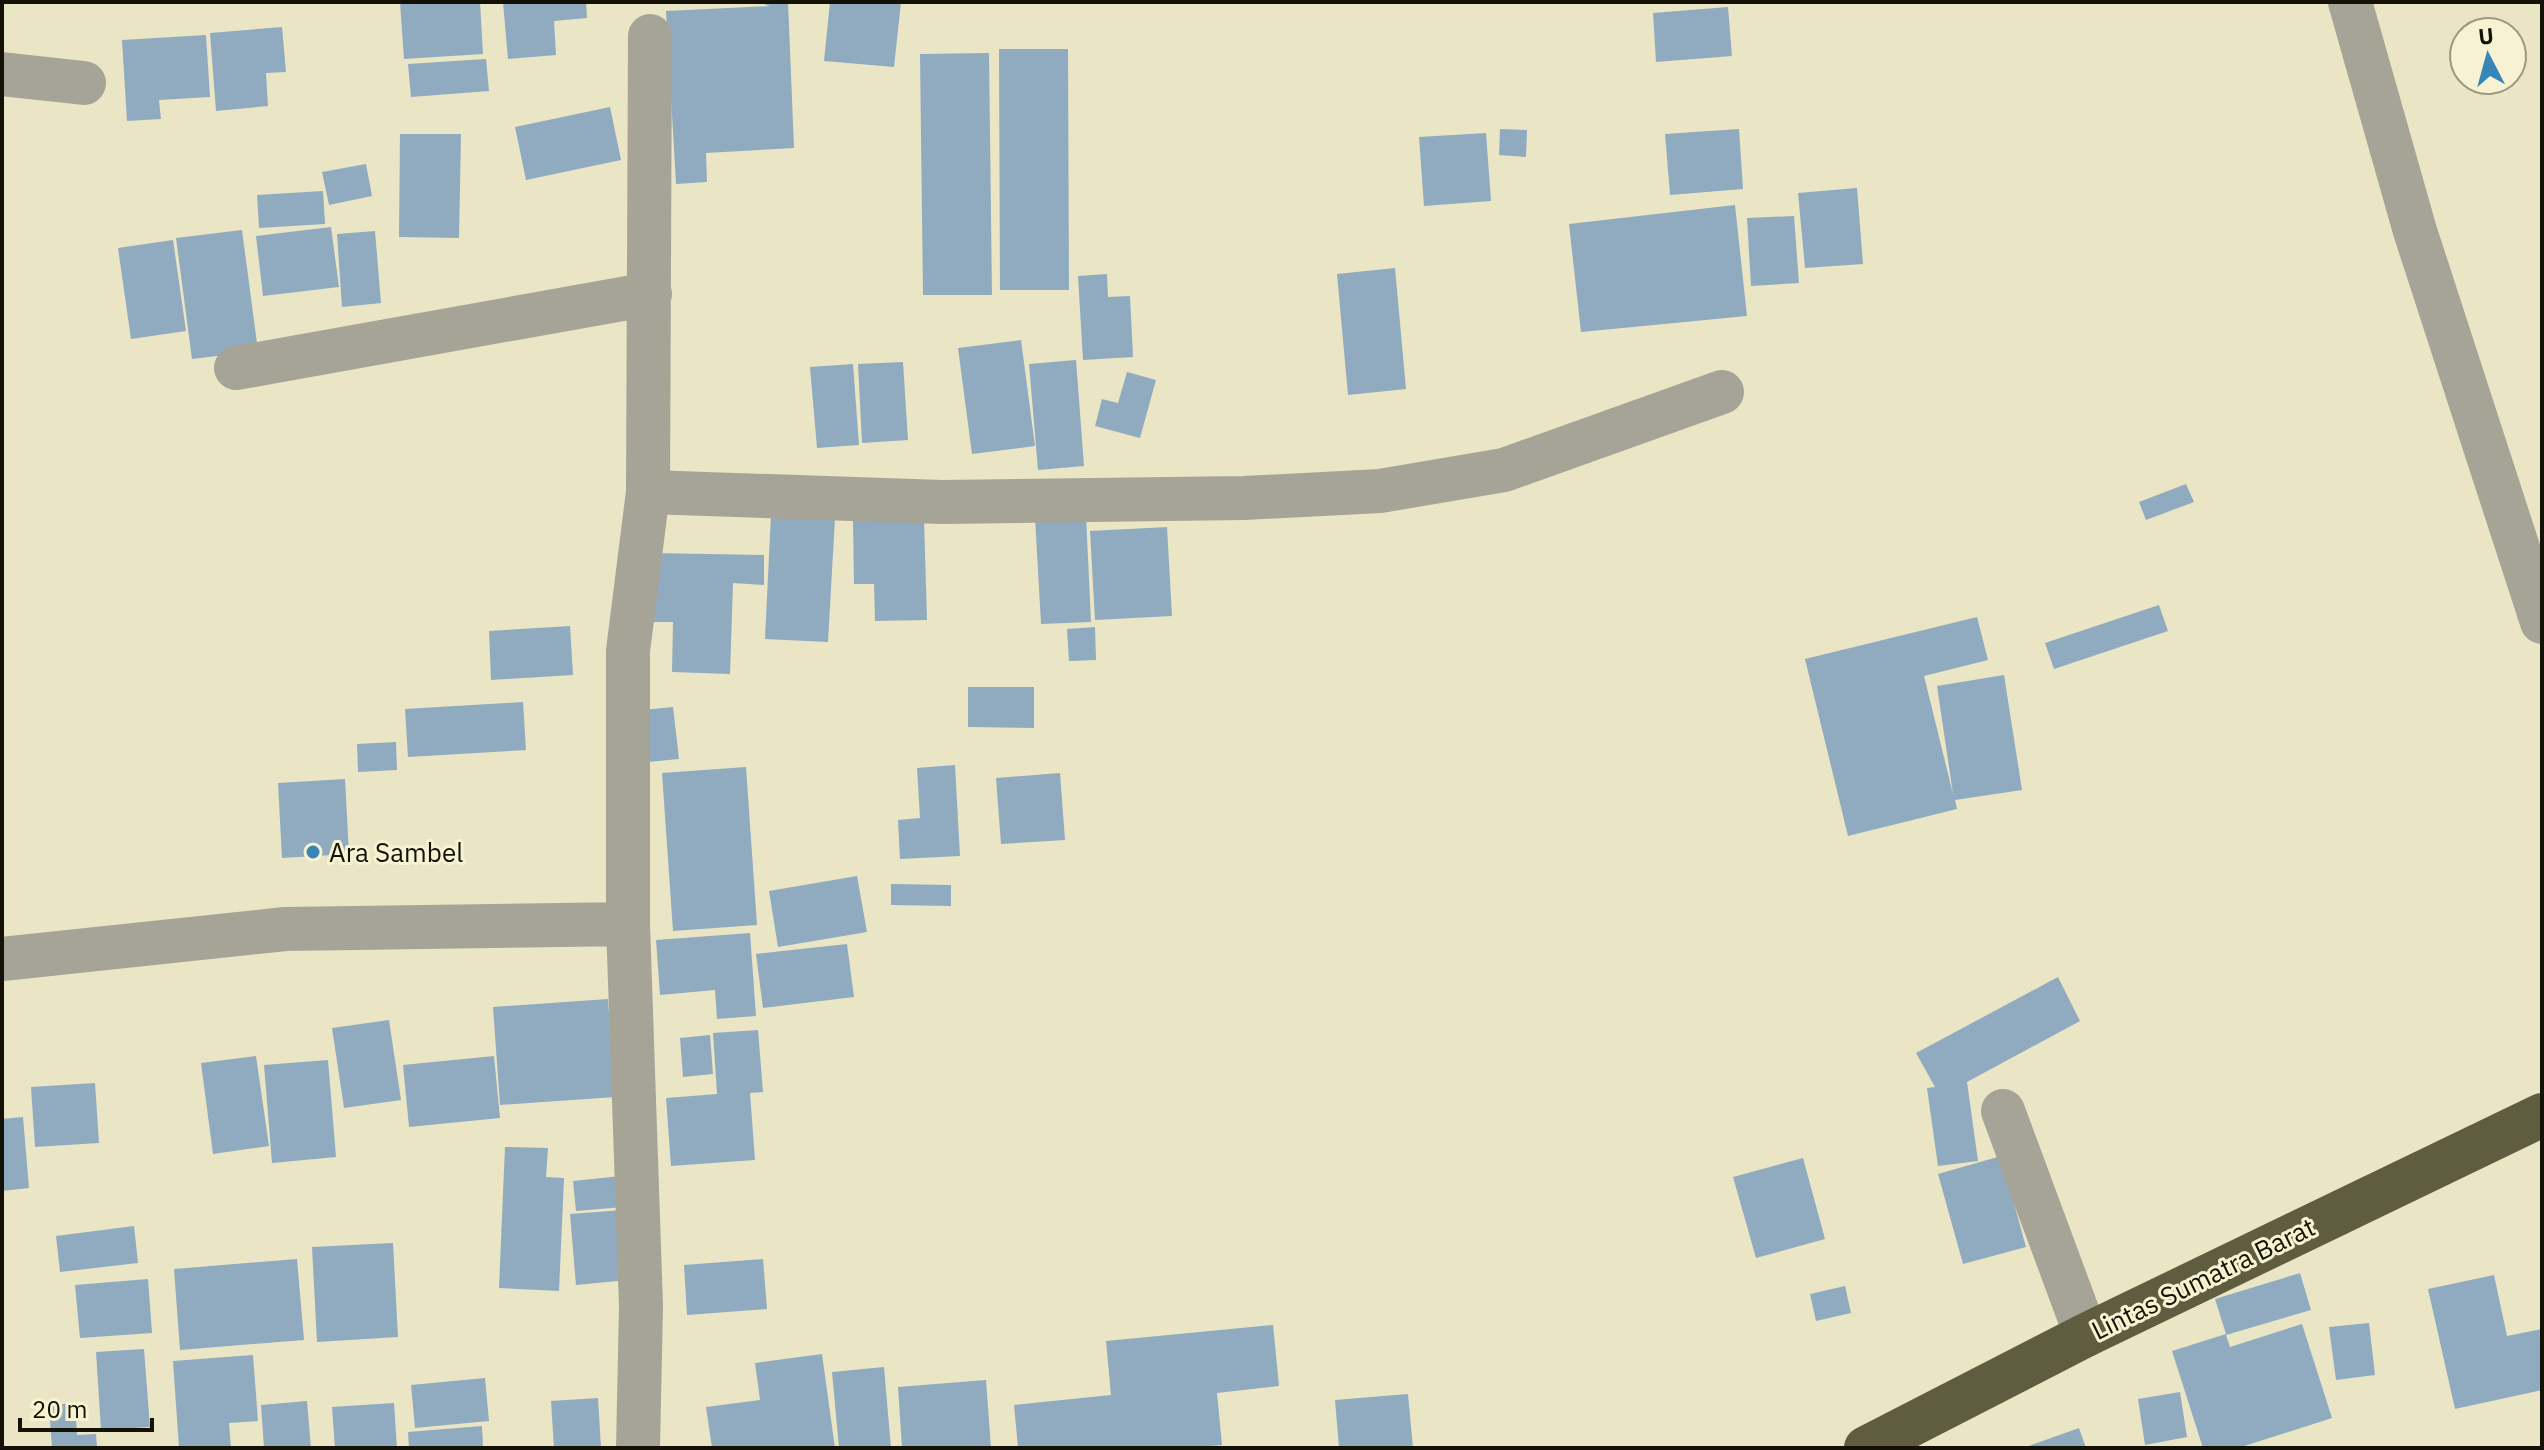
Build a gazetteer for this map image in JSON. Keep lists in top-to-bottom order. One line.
{"streets":{"highway":["Lintas Sumatra Barat"]},"places":["Ara Sambel"],"scale_bar":"20 m","north":"top"}
